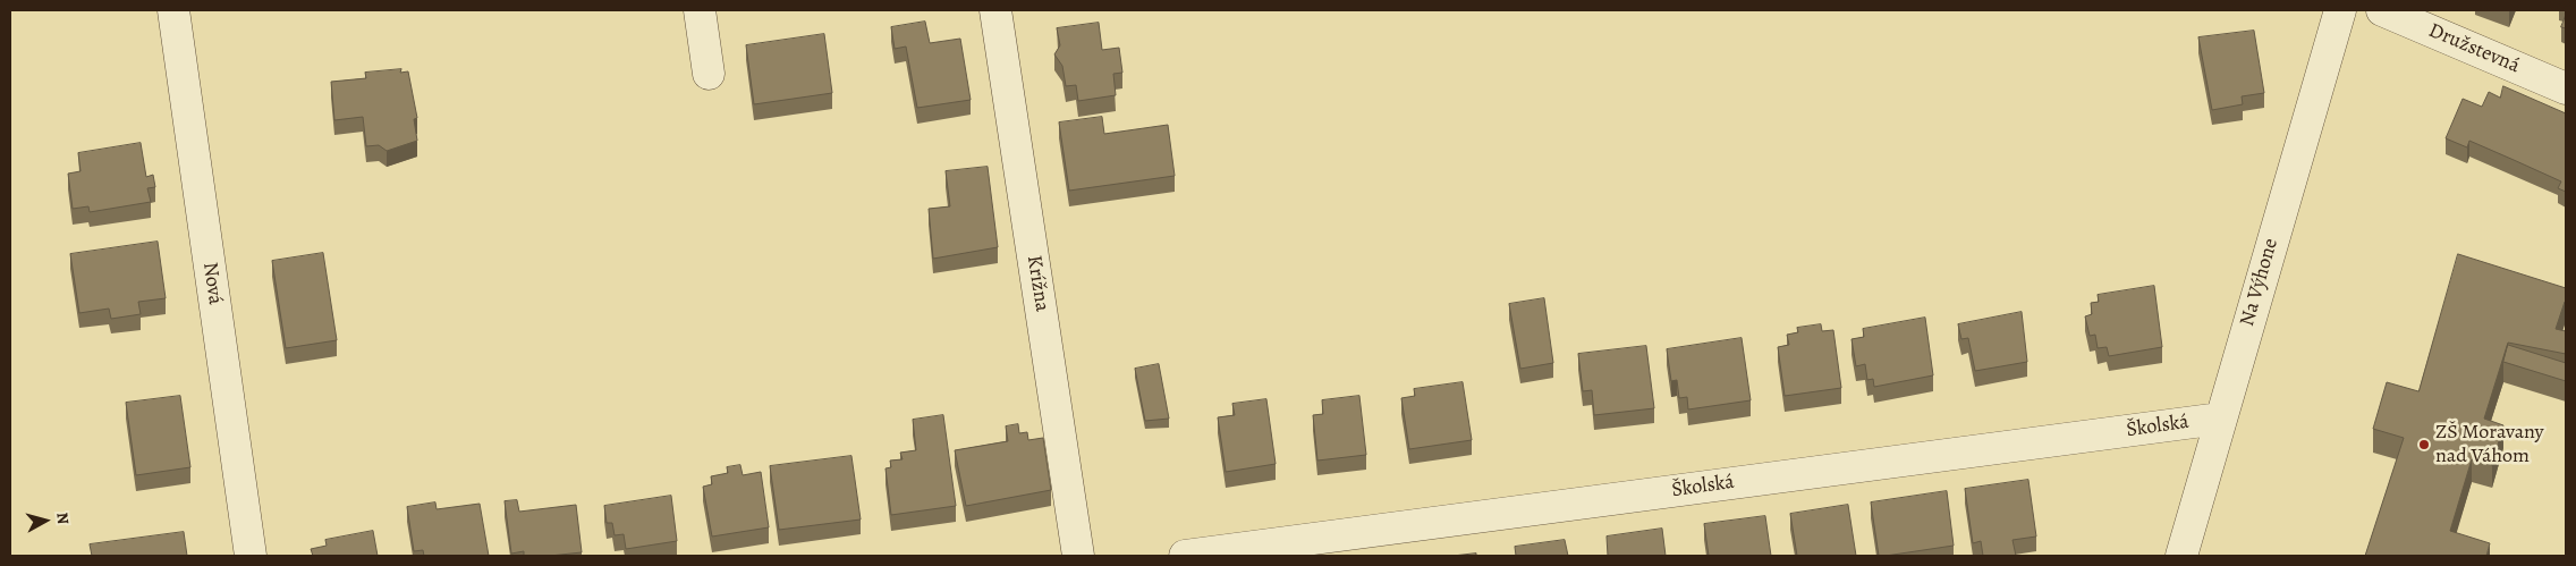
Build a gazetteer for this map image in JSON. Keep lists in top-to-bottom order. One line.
{"streets":{"street":["Družstevná","Na Výhone","Nová","Krížna","Školská"]},"crossings":[["Na Výhone","Školská"]],"places":["ZŠ Moravany nad Váhom"],"north":"right"}
